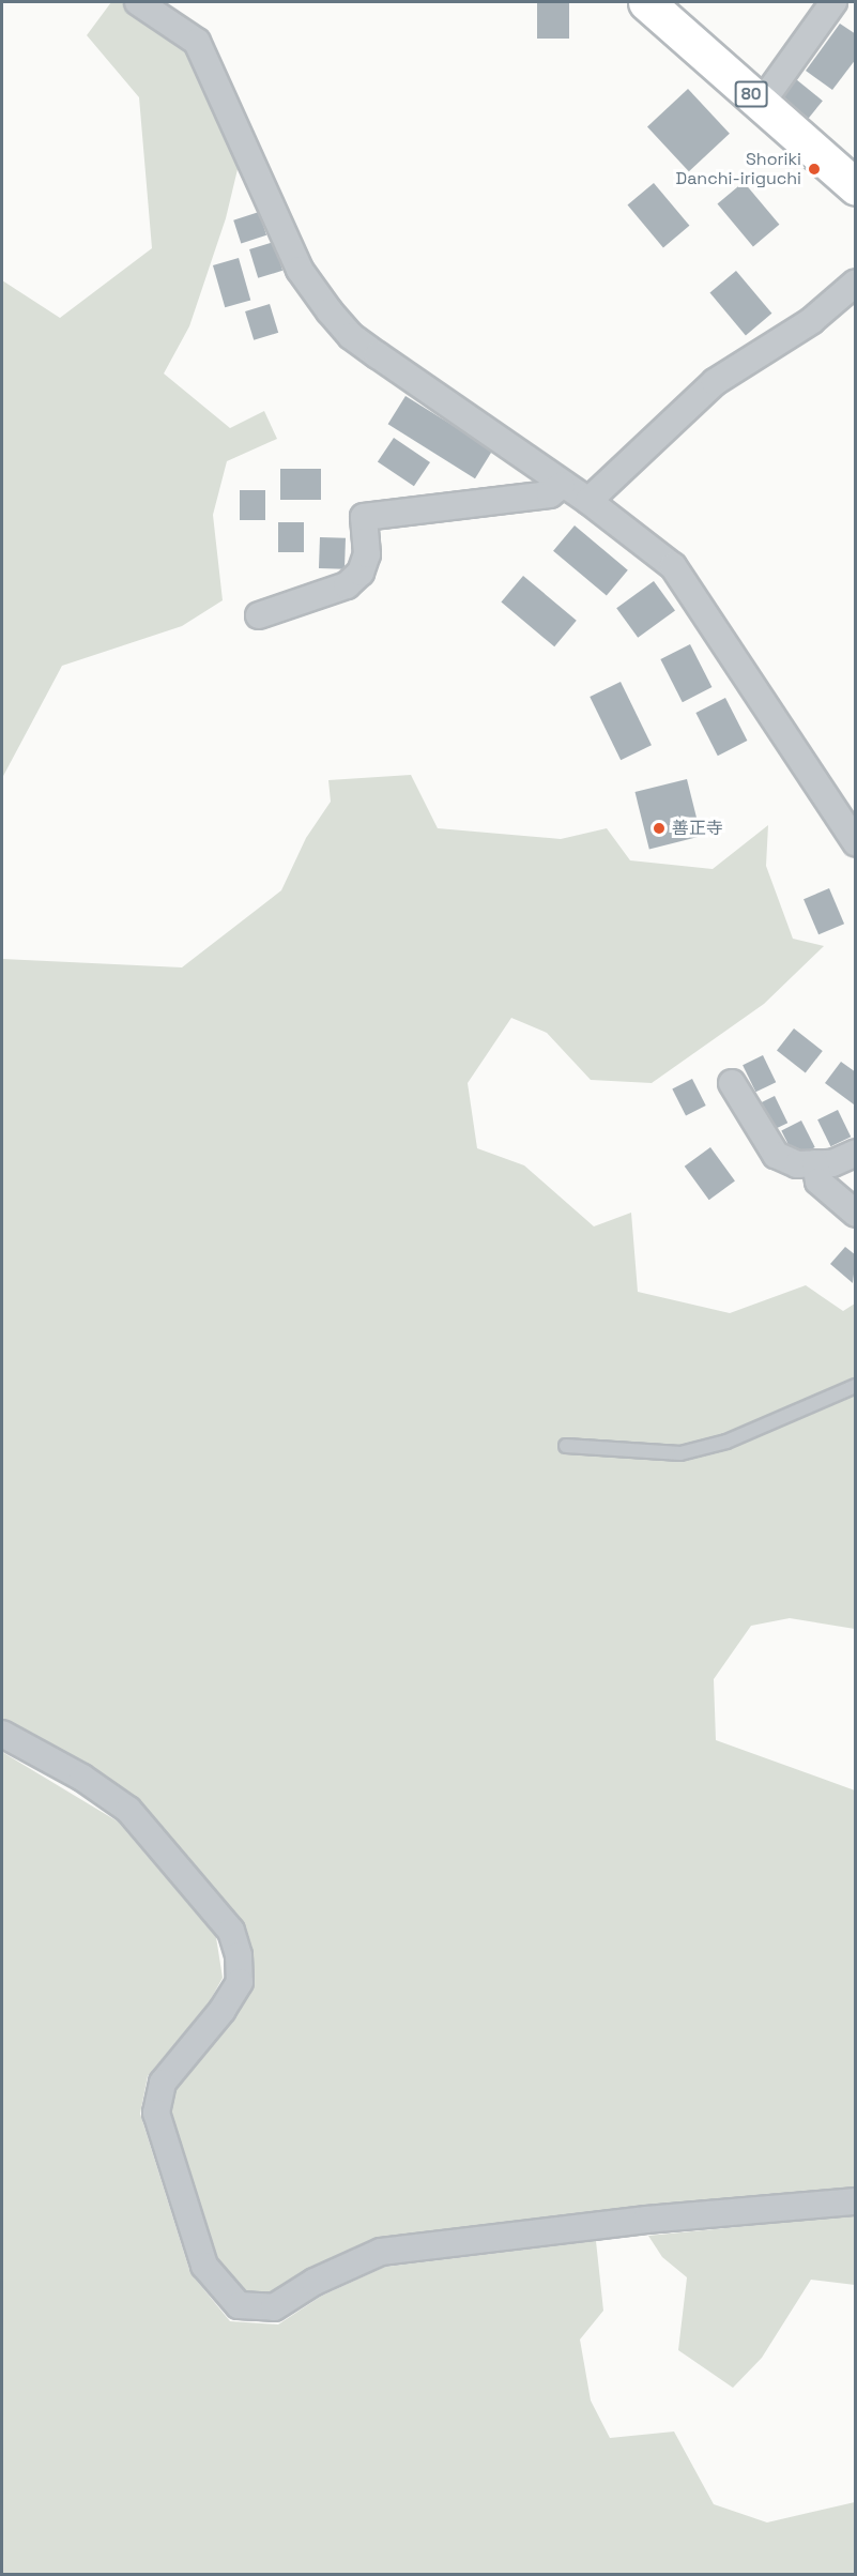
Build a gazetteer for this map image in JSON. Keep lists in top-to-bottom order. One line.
{"streets":{"main road":["80"]},"places":["Shoriki Danchi-iriguchi","善正寺"]}
